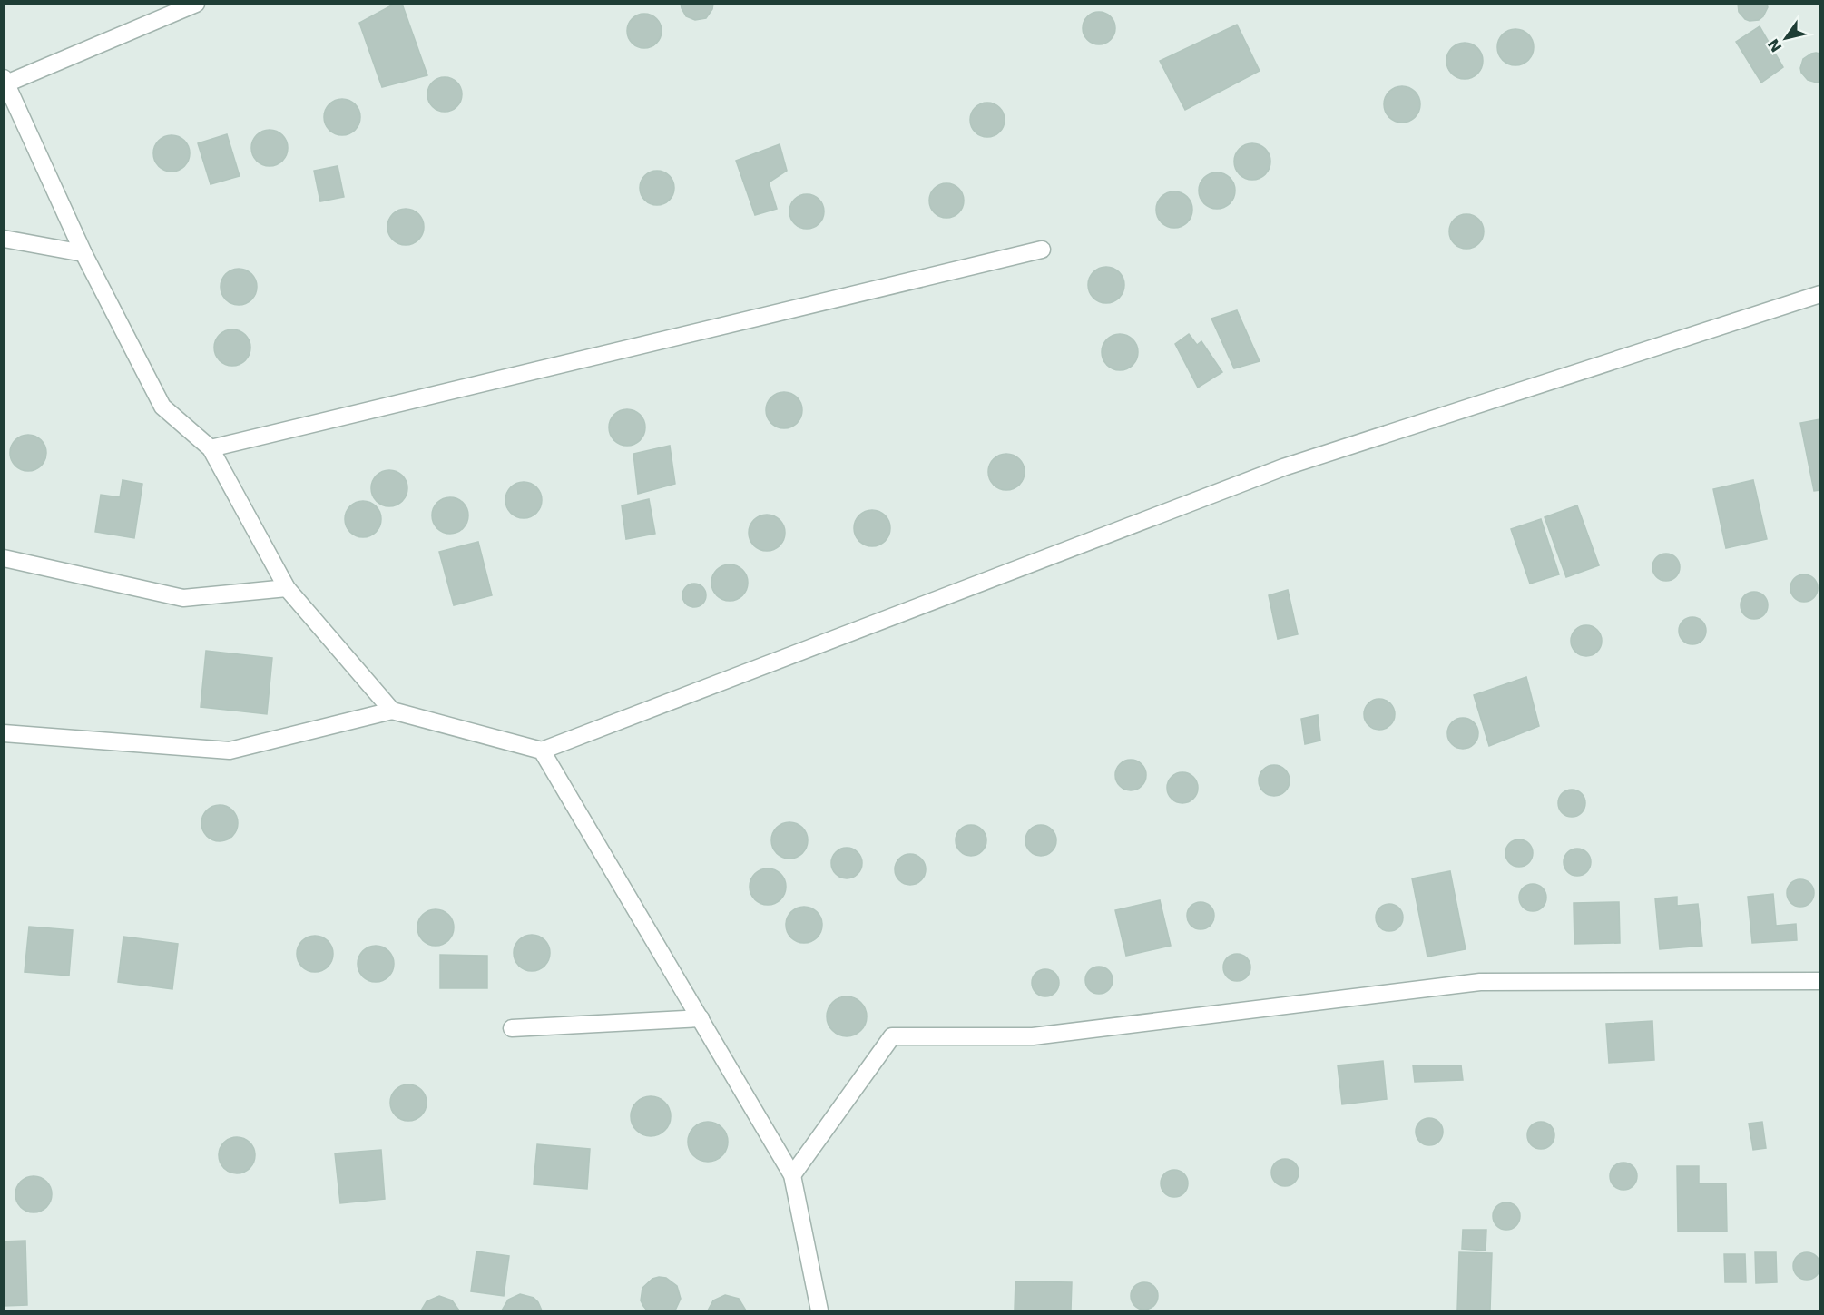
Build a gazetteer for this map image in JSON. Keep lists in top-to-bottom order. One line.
{"north":"bottom left"}
